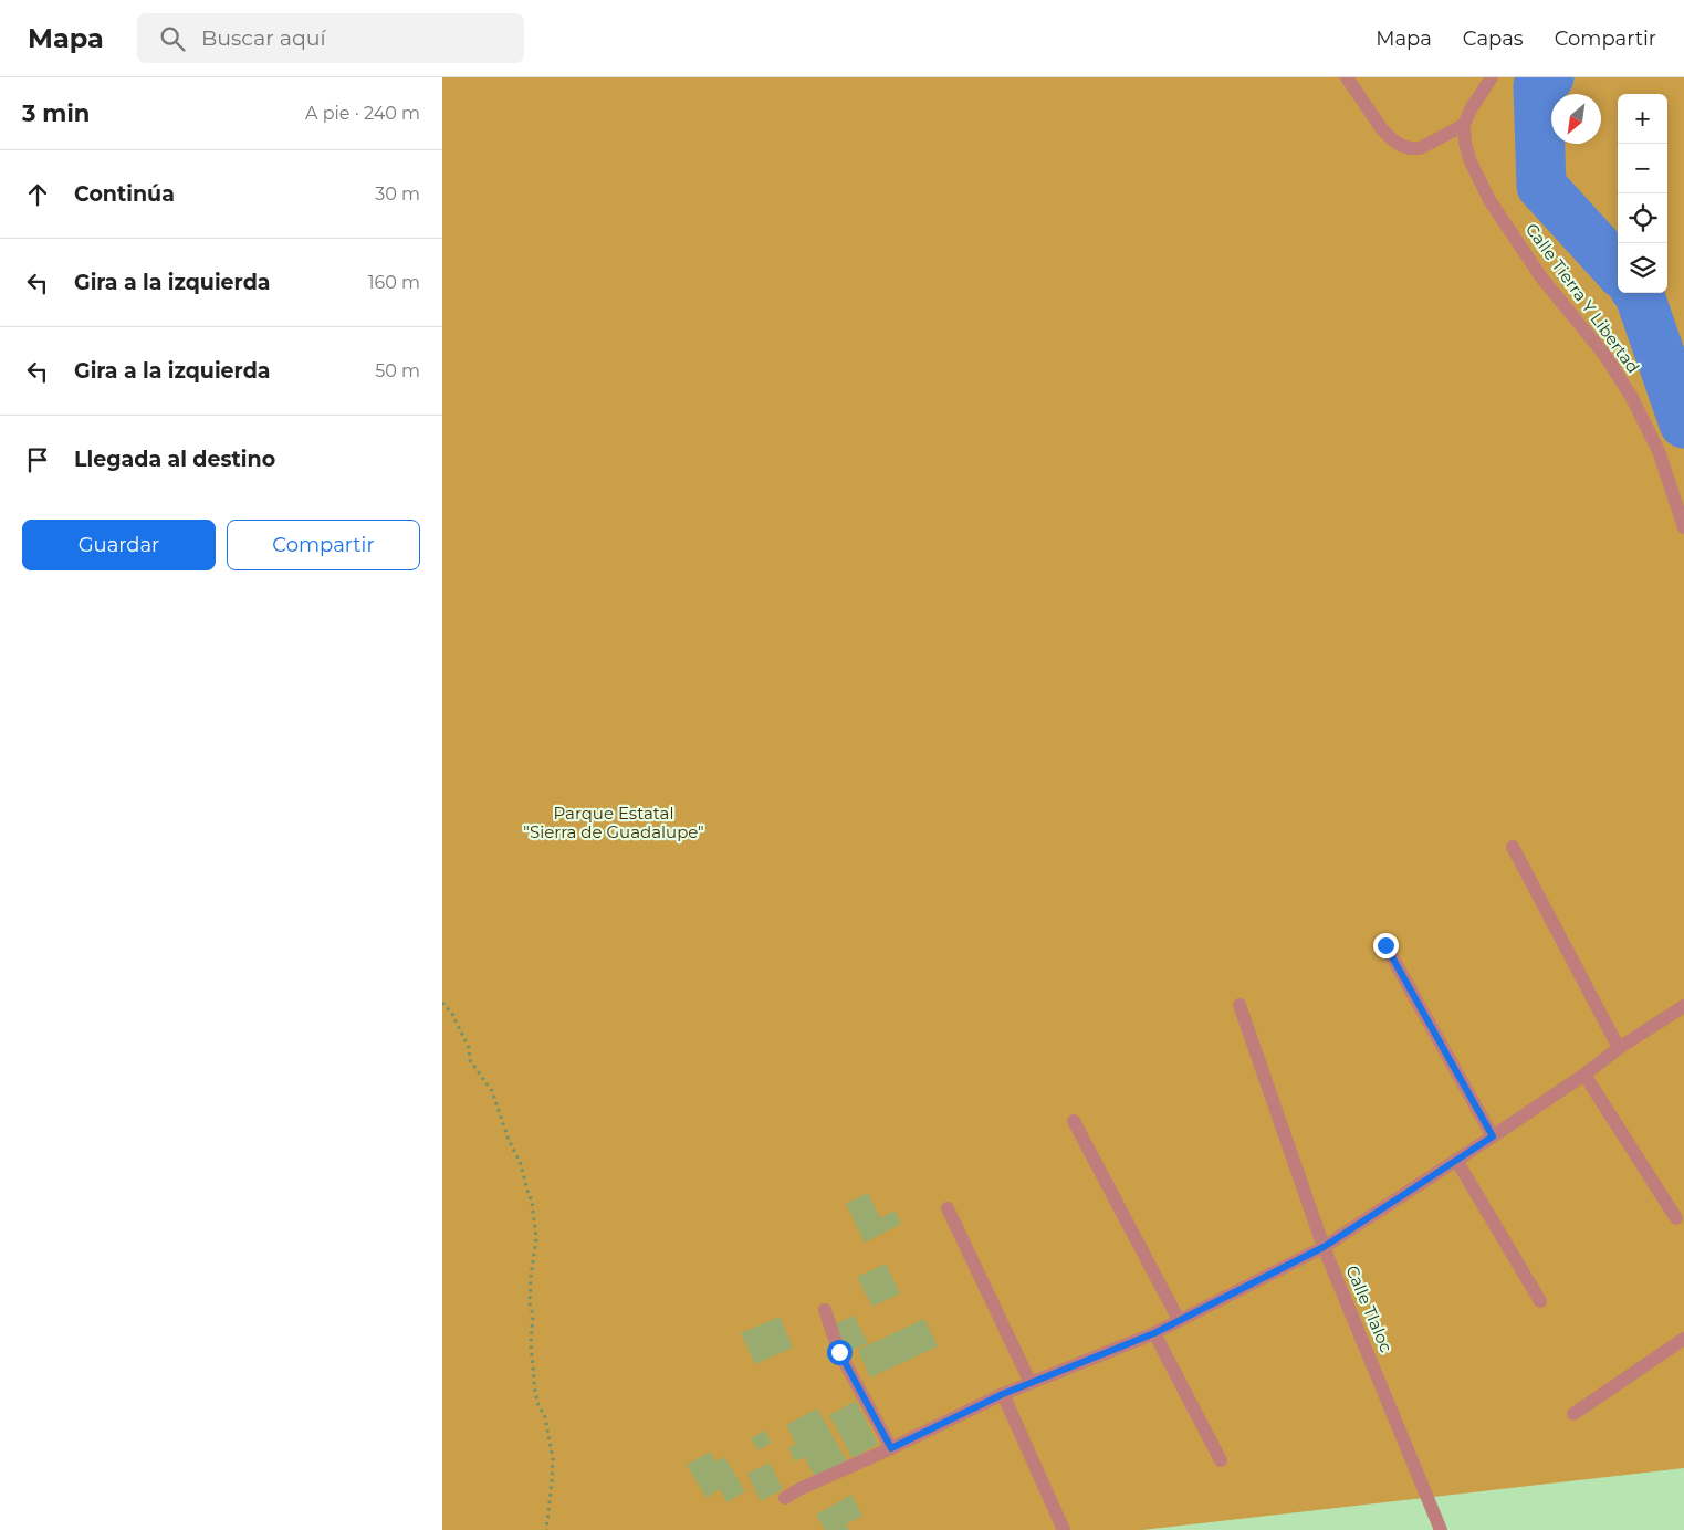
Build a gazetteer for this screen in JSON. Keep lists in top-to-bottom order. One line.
{"streets":{"street":["Calle Tierra Y Libertad","Calle Tlaloc"]},"parks":["Parque Estatal \"Sierra de Guadalupe\""],"north":"bottom left","page":{"header":"Mapa","search":"Buscar aquí","nav":["Mapa","Capas","Compartir"],"heading":["3 min","A pie · 240 m"],"map_buttons":["+","−"],"list":[["Continúa","30 m"],["Gira a la izquierda","160 m"],["Gira a la izquierda","50 m"],"Llegada al destino"],"buttons":["Guardar","Compartir"]}}
